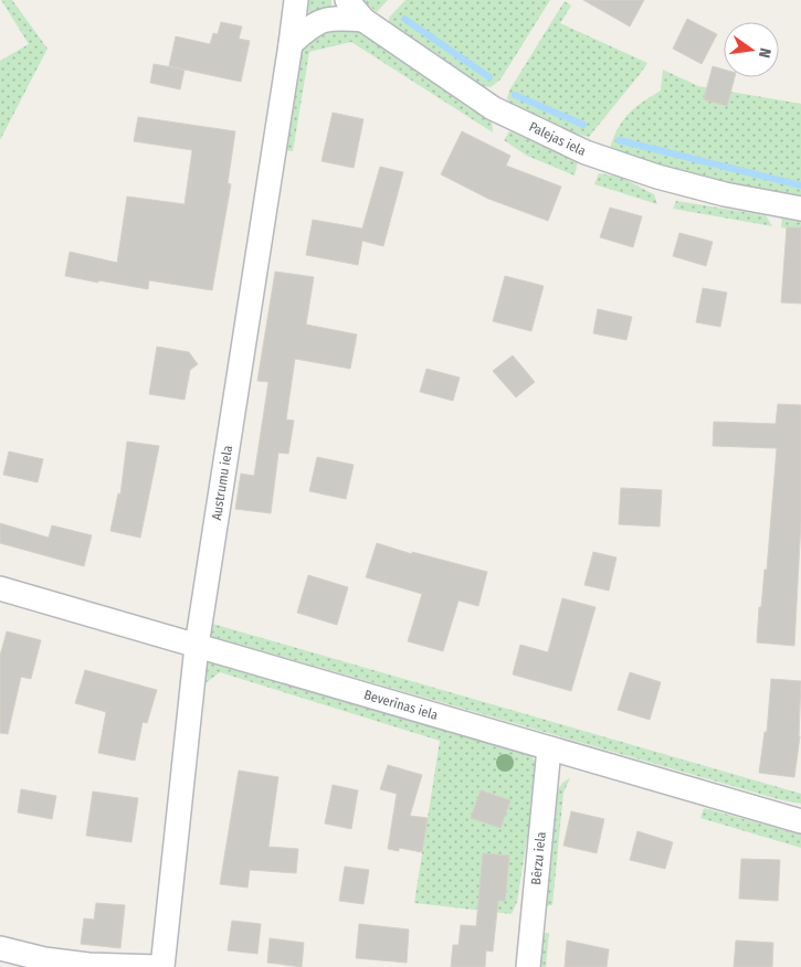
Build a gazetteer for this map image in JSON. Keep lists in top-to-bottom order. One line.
{"streets":{"street":["Palejas iela","Austrumu iela","Beverīnas iela","Bērzu iela"]},"crossings":[["Austrumu iela","Beverīnas iela"],["Beverīnas iela","Bērzu iela"]],"north":"right"}
